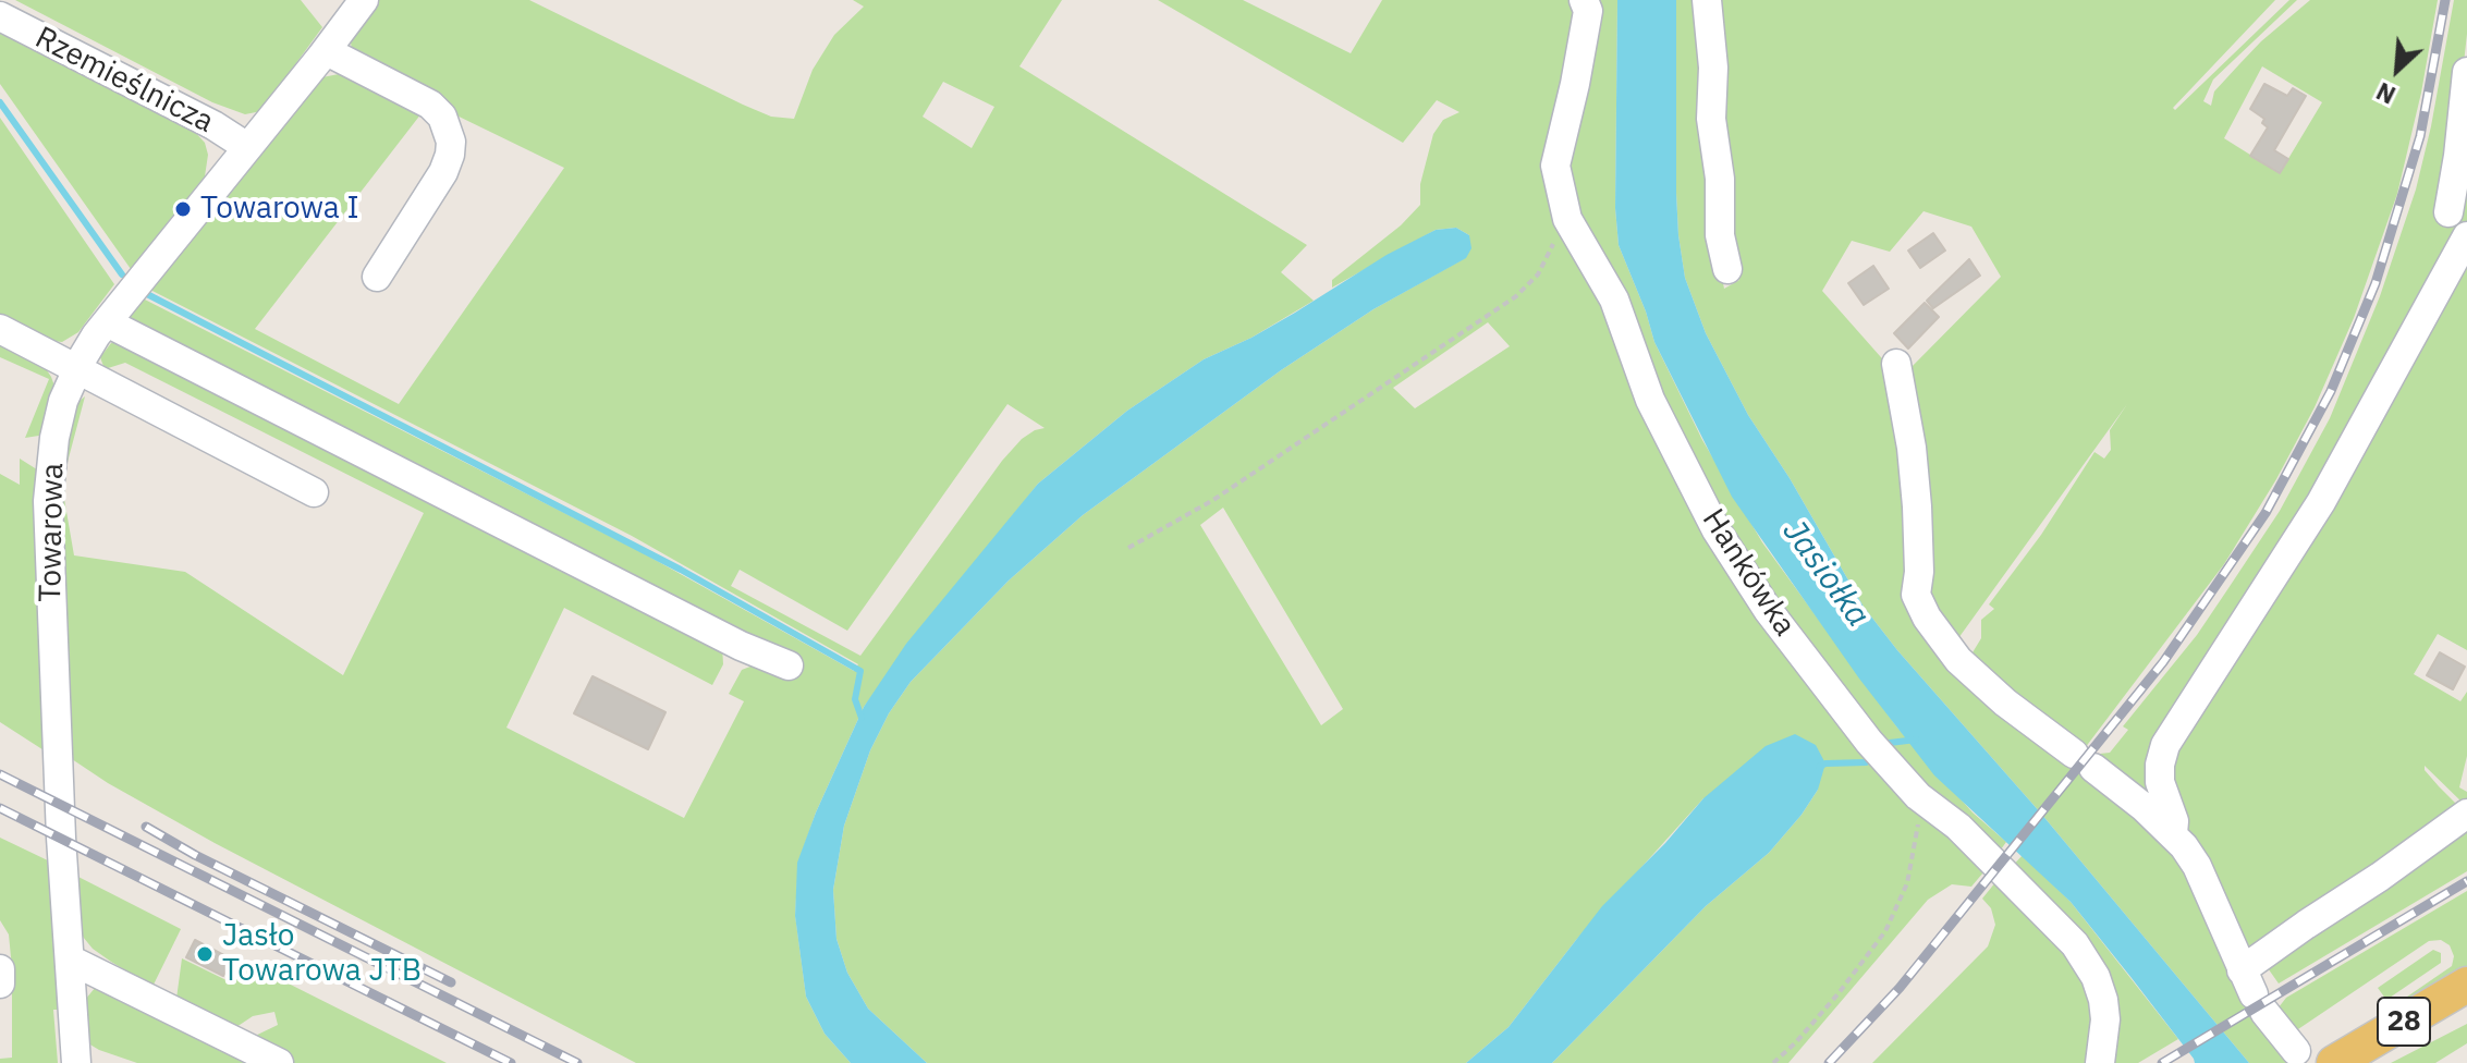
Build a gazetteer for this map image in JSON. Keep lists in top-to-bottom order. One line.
{"streets":{"main road":["28"],"street":["Rzemieślnicza","Towarowa","Hankówka"]},"crossings":[["Rzemieślnicza","Towarowa"]],"water":["Jasiołka"],"places":["Towarowa I","Jasło Towarowa JTB"],"north":"bottom left"}
